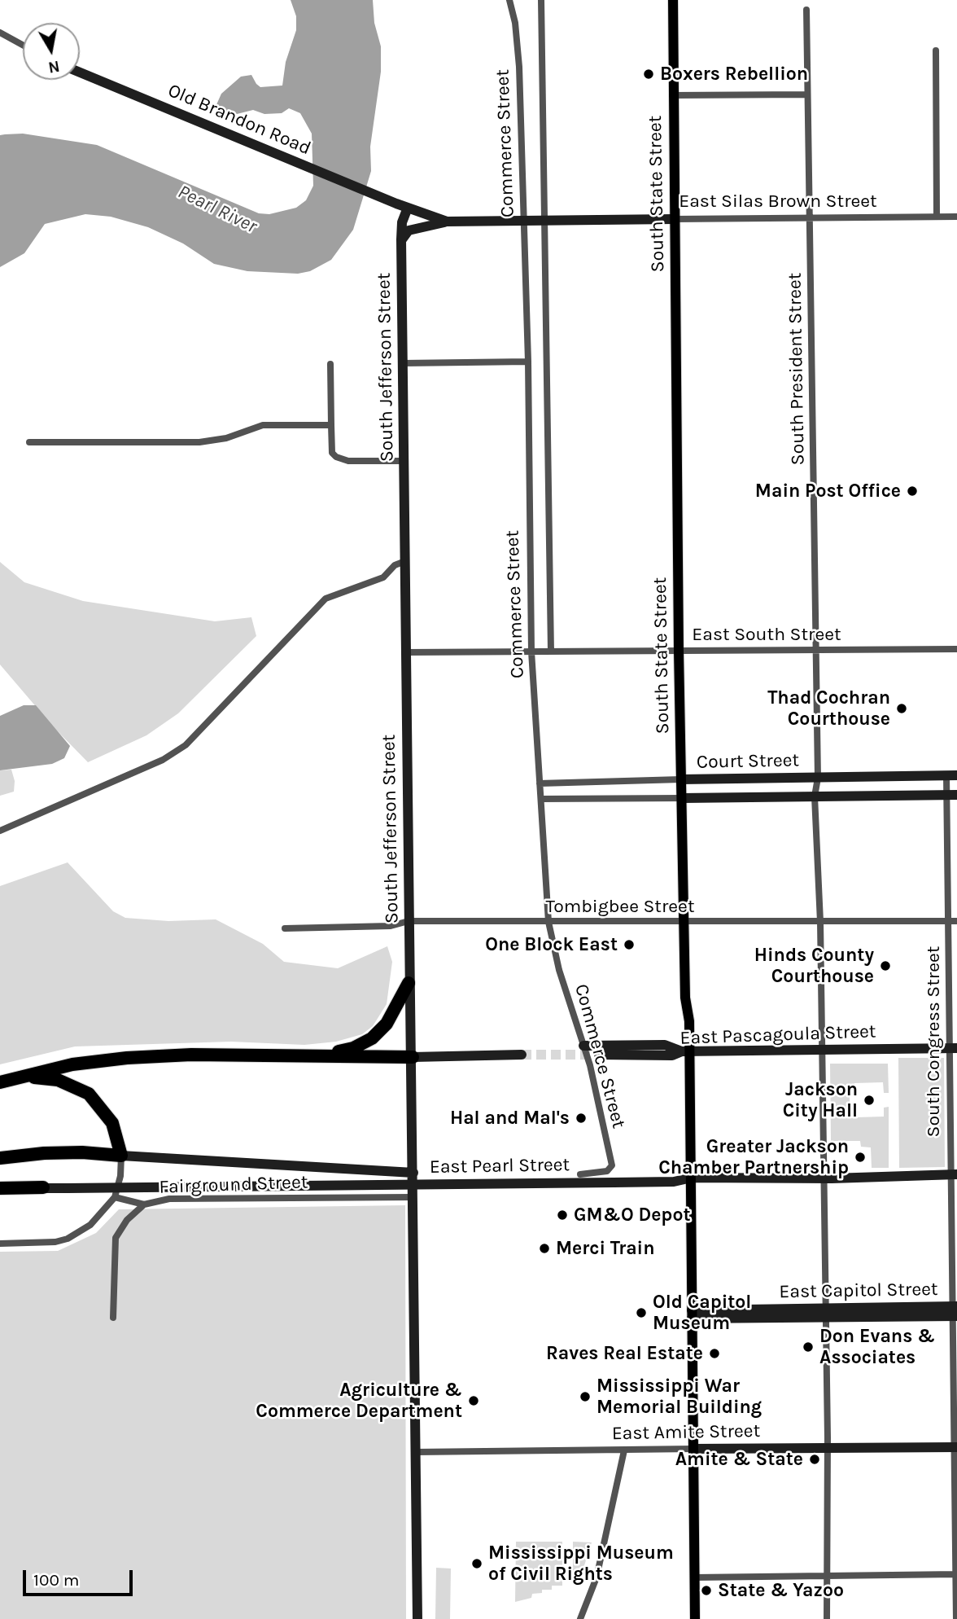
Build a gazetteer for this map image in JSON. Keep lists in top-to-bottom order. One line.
{"streets":{"main road":["South State Street"],"street":["Old Brandon Road","Commerce Street","East Silas Brown Street","South Jefferson Street","South President Street","East South Street","Court Street","Tombigbee Street","East Pascagoula Street","South Congress Street","East Pearl Street","Fairground Street","East Capitol Street","East Amite Street"]},"crossings":[["Old Brandon Road","East Silas Brown Street"],["Commerce Street","East Silas Brown Street"],["Commerce Street","East South Street"],["Commerce Street","Court Street"],["Commerce Street","Tombigbee Street"],["South State Street","East Silas Brown Street"],["South State Street","East South Street"],["South State Street","Court Street"],["South State Street","Tombigbee Street"],["South State Street","East Pascagoula Street"],["South State Street","East Pearl Street"],["South State Street","East Capitol Street"],["South State Street","East Amite Street"],["East Silas Brown Street","South Jefferson Street"],["East Silas Brown Street","South President Street"],["South Jefferson Street","East South Street"],["South Jefferson Street","Tombigbee Street"],["South Jefferson Street","Fairground Street"],["South Jefferson Street","East Amite Street"],["South President Street","East South Street"],["South President Street","Court Street"],["South President Street","Tombigbee Street"],["South President Street","East Pascagoula Street"],["South President Street","East Pearl Street"],["South President Street","East Capitol Street"],["South President Street","East Amite Street"],["Court Street","South Congress Street"],["Tombigbee Street","South Congress Street"],["East Pascagoula Street","South Congress Street"],["South Congress Street","East Pearl Street"],["South Congress Street","East Capitol Street"],["South Congress Street","East Amite Street"]],"water":["Pearl River"],"places":["Boxers Rebellion","Main Post Office","Thad Cochran Courthouse","One Block East","Hinds County Courthouse","Jackson City Hall","Hal and Mal's","Greater Jackson Chamber Partnership","GM&O Depot","Merci Train","Old Capitol Museum","Don Evans & Associates","Raves Real Estate","Mississippi War Memorial Building","Agriculture & Commerce Department","Amite & State","Mississippi Museum of Civil Rights","State & Yazoo"],"scale_bar":"100 m","north":"bottom"}
